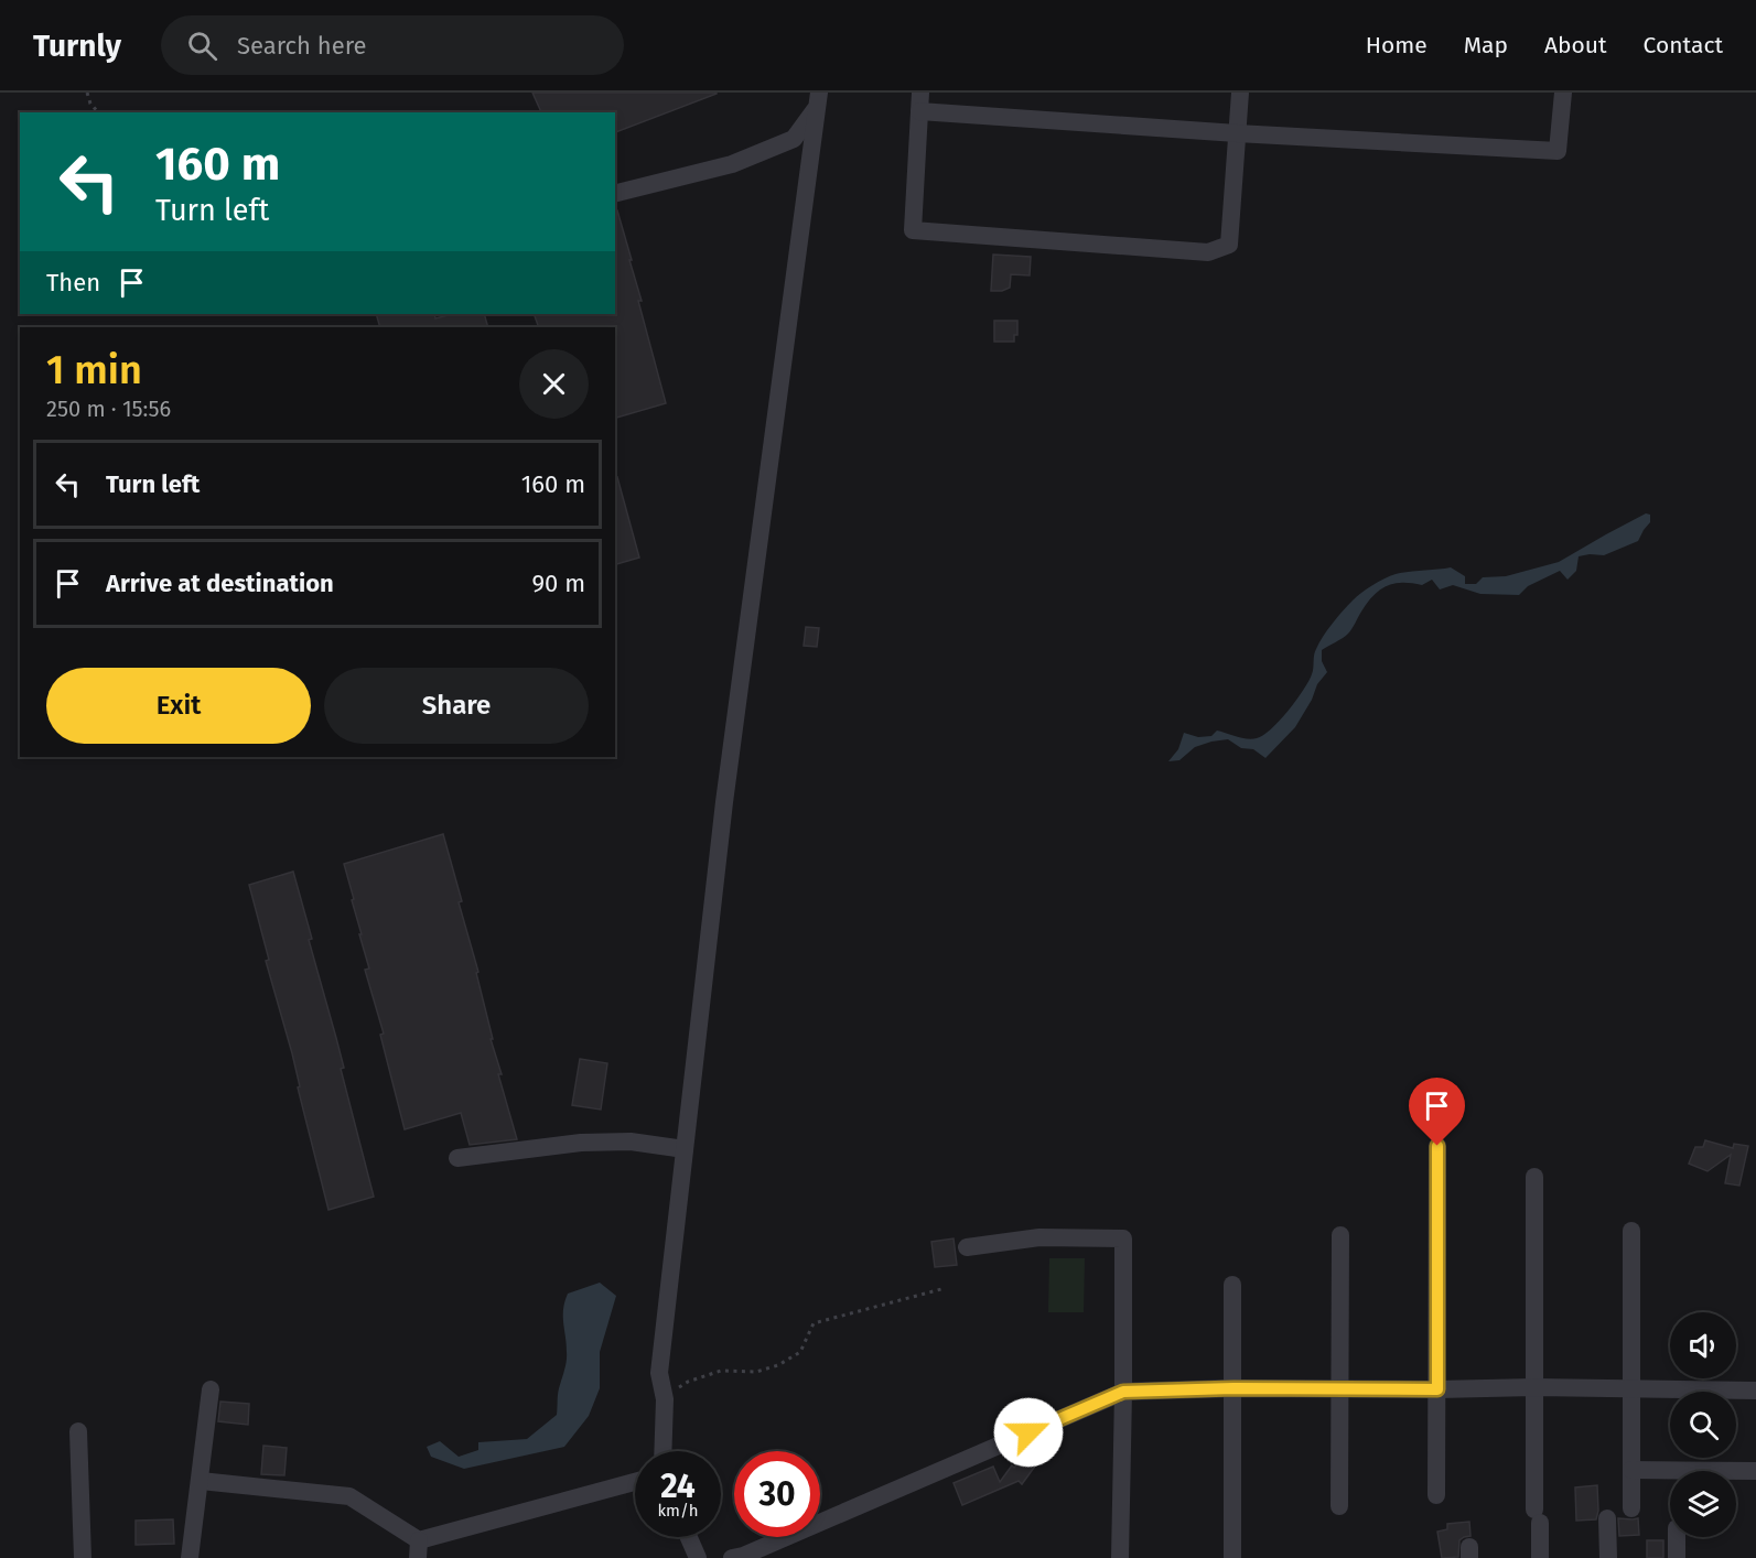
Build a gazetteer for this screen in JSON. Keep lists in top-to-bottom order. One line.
{"page":{"header":"Turnly","search":"Search here","nav":["Home","Map","About","Contact"],"turn":["160 m","Turn left"],"then":"Then","heading":["1 min","250 m · 15:56"],"list":[{"name":"Turn left","value":"160 m"},{"name":"Arrive at destination","value":"90 m"}],"buttons":["Exit","Share"],"speed":"24 km/h","limit":"30"}}
